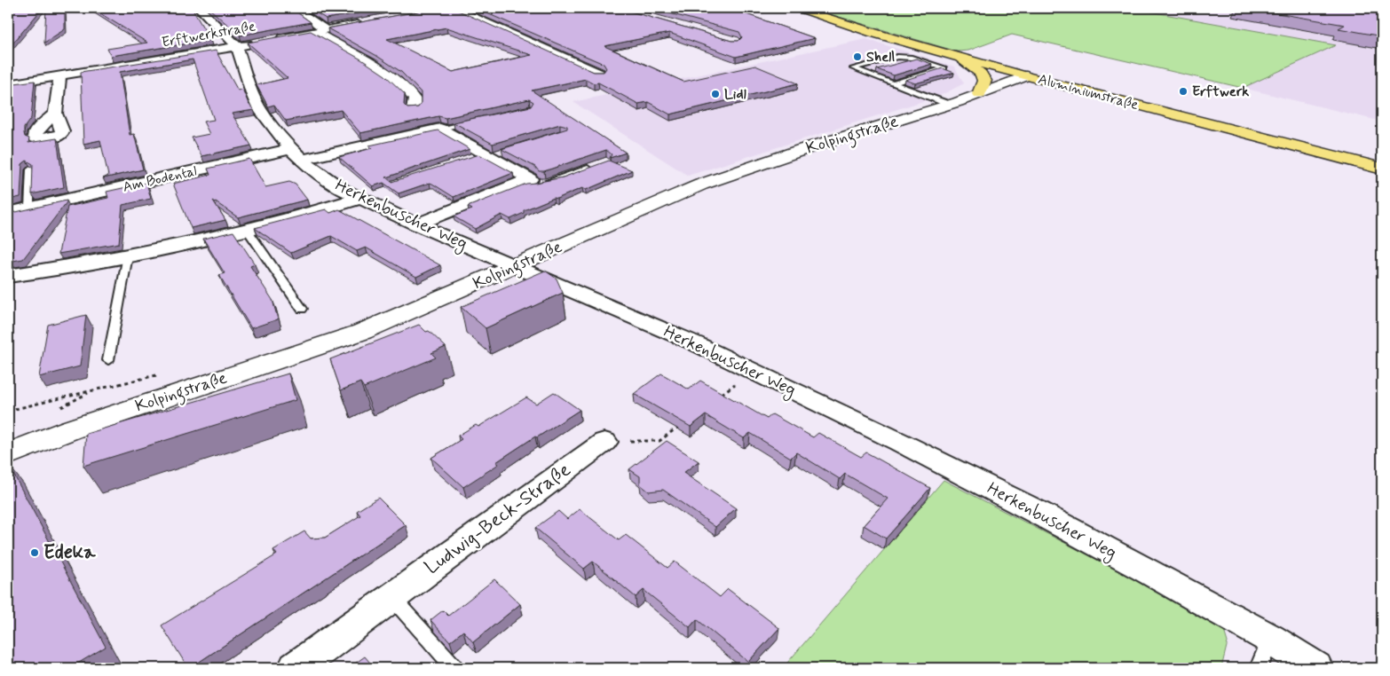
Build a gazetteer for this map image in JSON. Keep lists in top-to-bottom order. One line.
{"streets":{"main road":["Aluminiumstraße"],"street":["Erftwerkstraße","Kolpingstraße","Am Bodental","Herkenbuscher Weg","Ludwig-Beck-Straße"]},"crossings":[["Erftwerkstraße","Herkenbuscher Weg"],["Aluminiumstraße","Kolpingstraße"],["Kolpingstraße","Herkenbuscher Weg"],["Am Bodental","Herkenbuscher Weg"]],"places":["Shell","Erftwerk","Lidl","Edeka"]}
